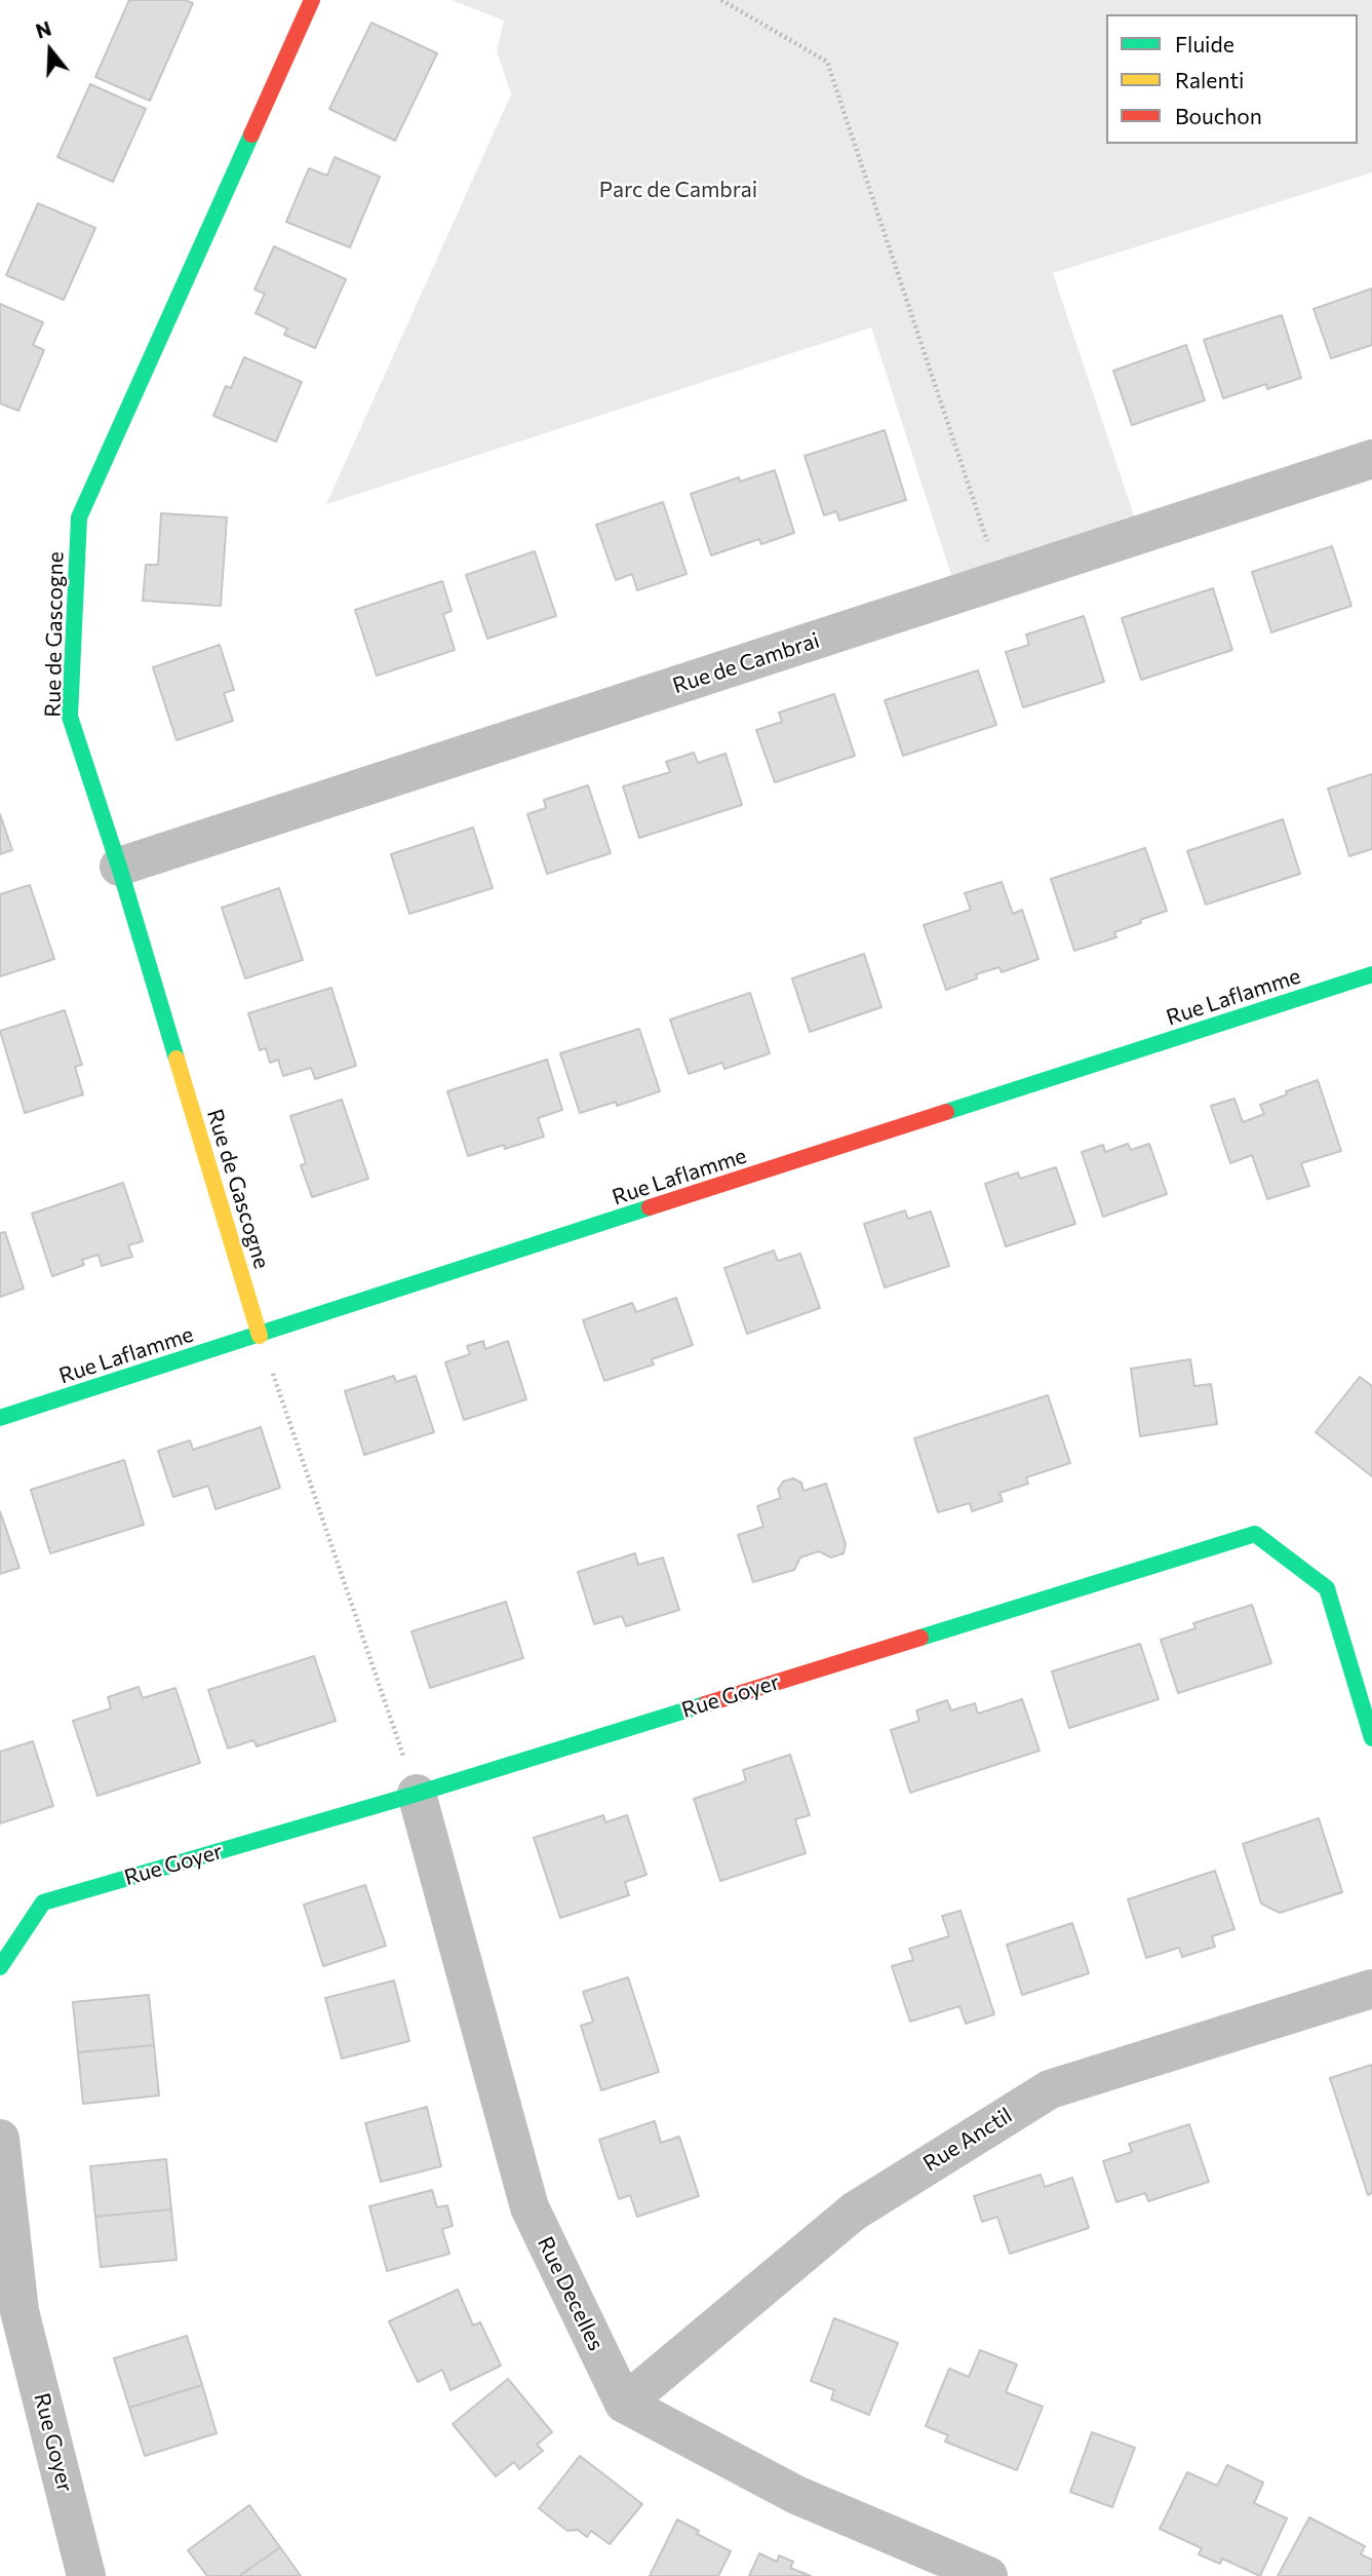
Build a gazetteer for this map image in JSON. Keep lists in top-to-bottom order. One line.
{"streets":{"street":["Rue de Gascogne","Rue de Cambrai","Rue Laflamme","Rue Goyer","Rue Anctil","Rue Decelles"]},"crossings":[["Rue de Gascogne","Rue de Cambrai"],["Rue de Gascogne","Rue Laflamme"],["Rue Goyer","Rue Decelles"],["Rue Anctil","Rue Decelles"]],"parks":["Parc de Cambrai"],"legend":["Fluide","Ralenti","Bouchon"],"north":"top"}
